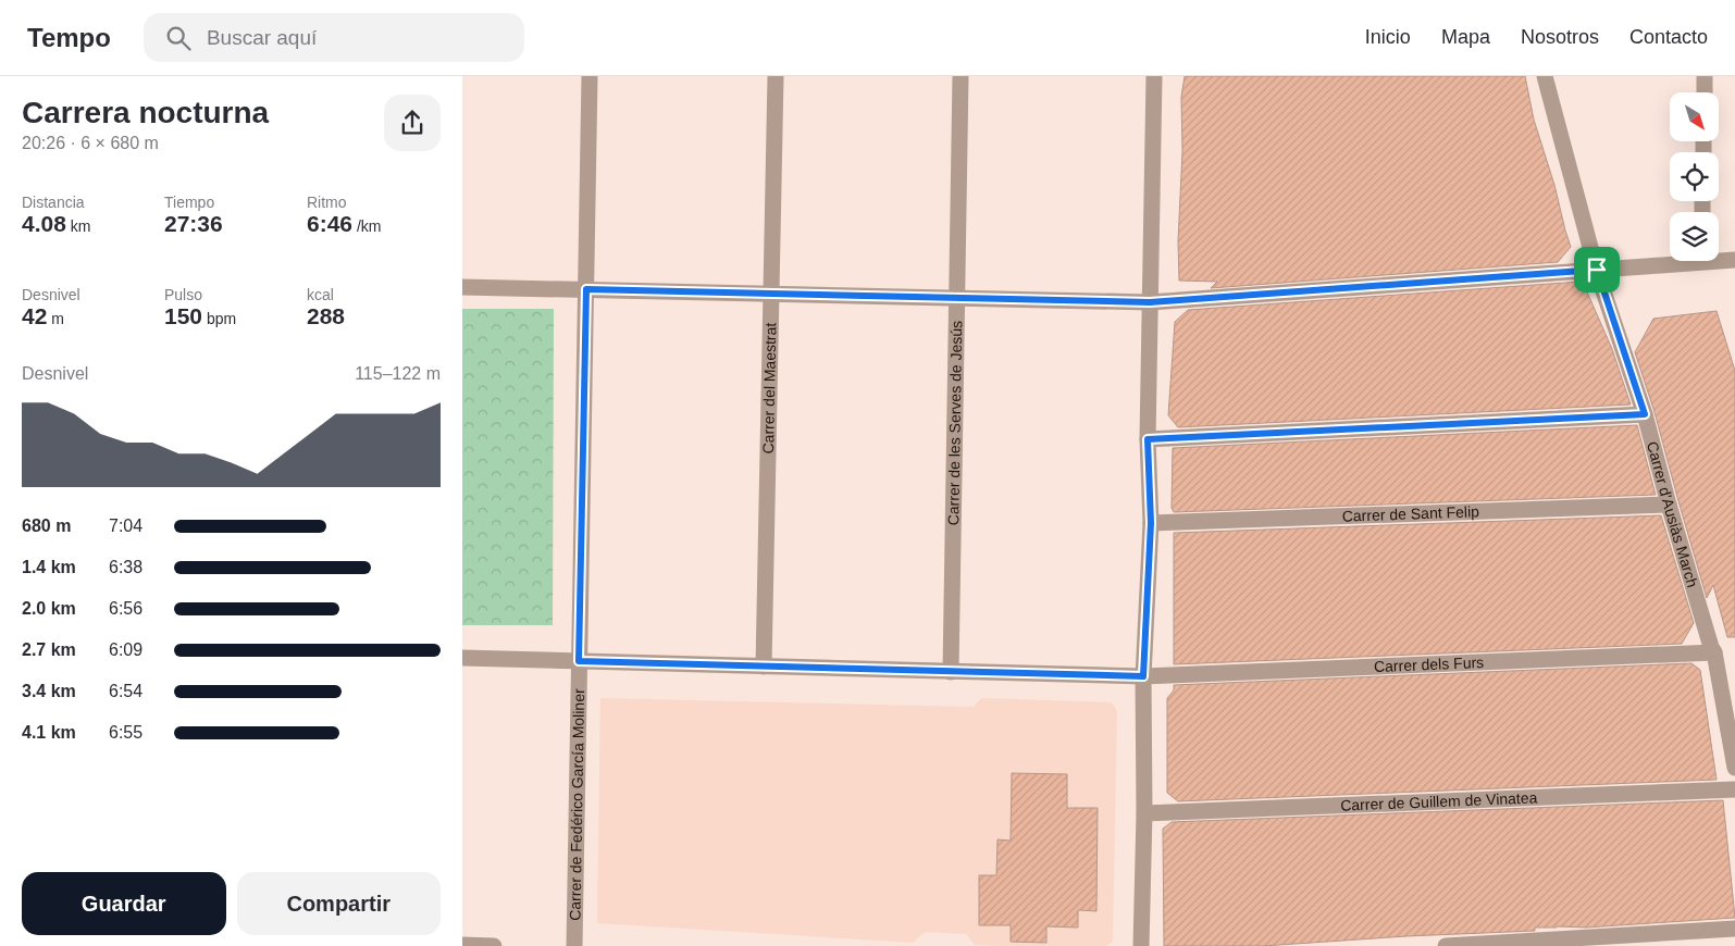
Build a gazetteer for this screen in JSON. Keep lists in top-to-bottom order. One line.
{"streets":{"street":["Carrer del Maestrat","Carrer de les Serves de Jesús","Carrer de Sant Felip","Carrer d'Ausiàs March","Carrer dels Furs","Carrer de Guillem de Vinatea","Carrer de Fedérico García Moliner"]},"crossings":[["Carrer del Maestrat","Carrer dels Furs"],["Carrer de les Serves de Jesús","Carrer dels Furs"],["Carrer de Sant Felip","Carrer d'Ausiàs March"],["Carrer d'Ausiàs March","Carrer dels Furs"],["Carrer dels Furs","Carrer de Fedérico García Moliner"]],"north":"bottom right","page":{"header":"Tempo","search":"Buscar aquí","nav":["Inicio","Mapa","Nosotros","Contacto"],"heading":["Carrera nocturna","20:26 · 6 × 680 m"],"stats":[["Distancia","4.08 km"],["Tiempo","27:36"],["Ritmo","6:46 /km"],["Desnivel","42 m"],["Pulso","150 bpm"],["kcal","288"]],"chart":["Desnivel","115–122 m"],"list":[{"name":"680 m","note":"7:04"},{"name":"1.4 km","note":"6:38"},{"name":"2.0 km","note":"6:56"},{"name":"2.7 km","note":"6:09"},{"name":"3.4 km","note":"6:54"},{"name":"4.1 km","note":"6:55"}],"buttons":["Guardar","Compartir"]}}
